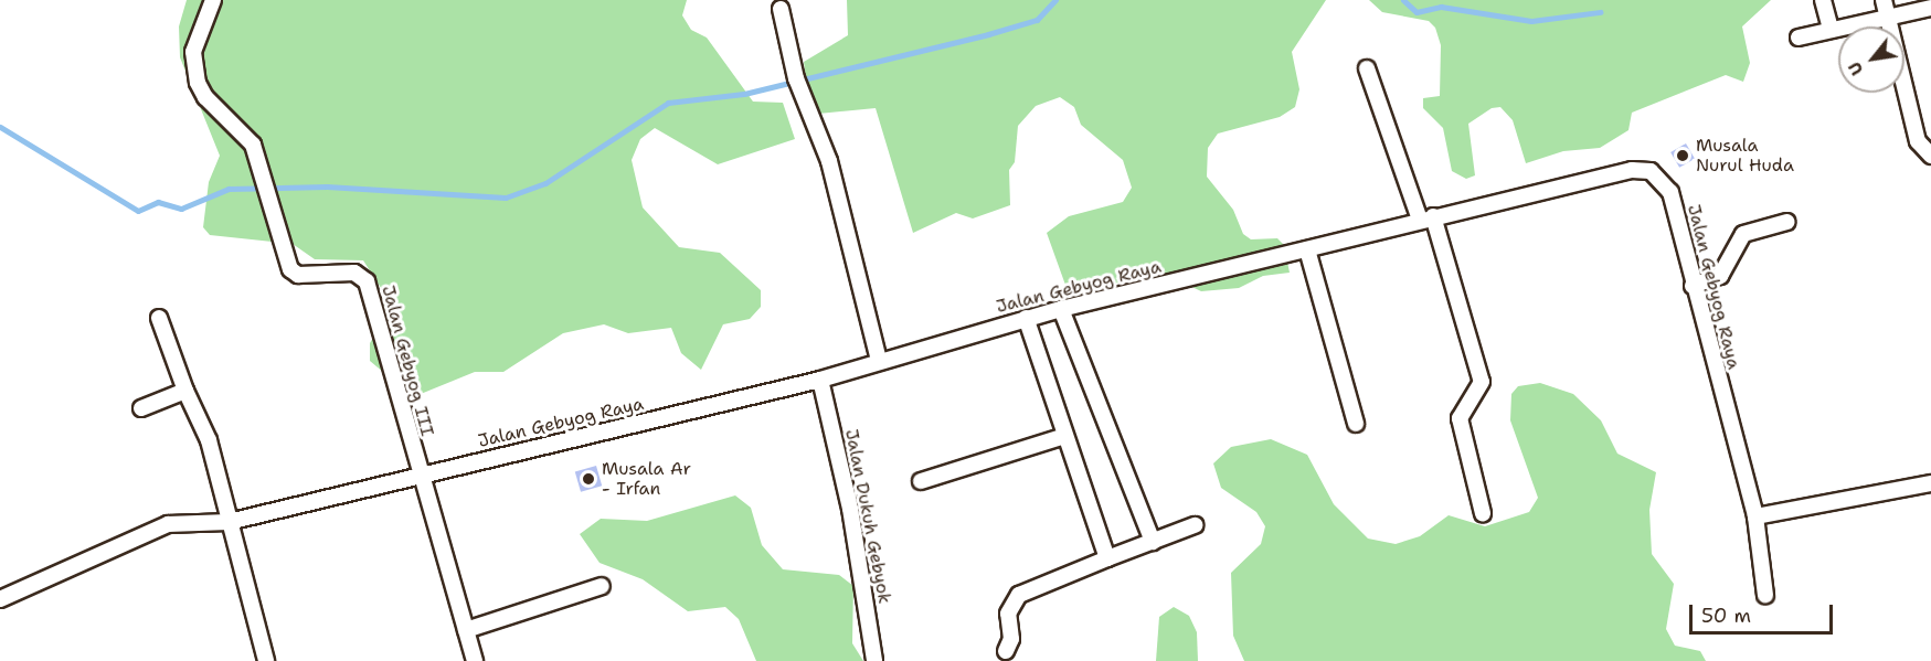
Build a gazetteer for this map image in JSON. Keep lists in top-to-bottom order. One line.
{"streets":{"street":["Jalan Gebyog Raya","Jalan Gebyog III","Jalan Dukuh Gebyok"]},"crossings":[["Jalan Gebyog Raya","Jalan Gebyog III"],["Jalan Gebyog Raya","Jalan Dukuh Gebyok"]],"places":["Musala Nurul Huda","Musala Ar - Irfan"],"scale_bar":"50 m","north":"bottom left"}
